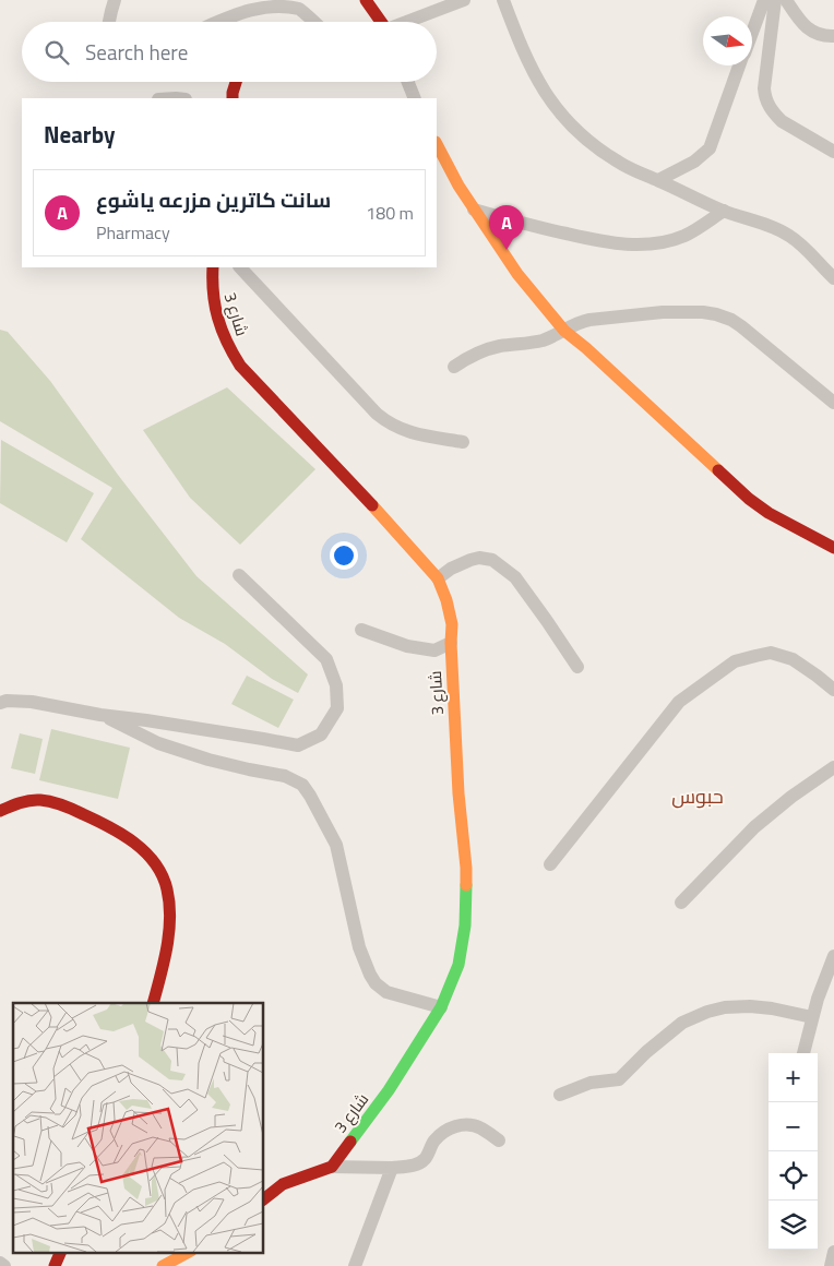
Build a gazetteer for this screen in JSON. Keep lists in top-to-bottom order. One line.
{"streets":{"street":["شارع 3"]},"districts":["حبوس"],"north":"right","page":{"search":"Search here","heading":"Nearby","list":[{"mark":"A","name":"سانت كاترين مزرعه ياشوع","note":"Pharmacy","value":"180 m"}],"pins":"A","map_buttons":["+","−"]}}
